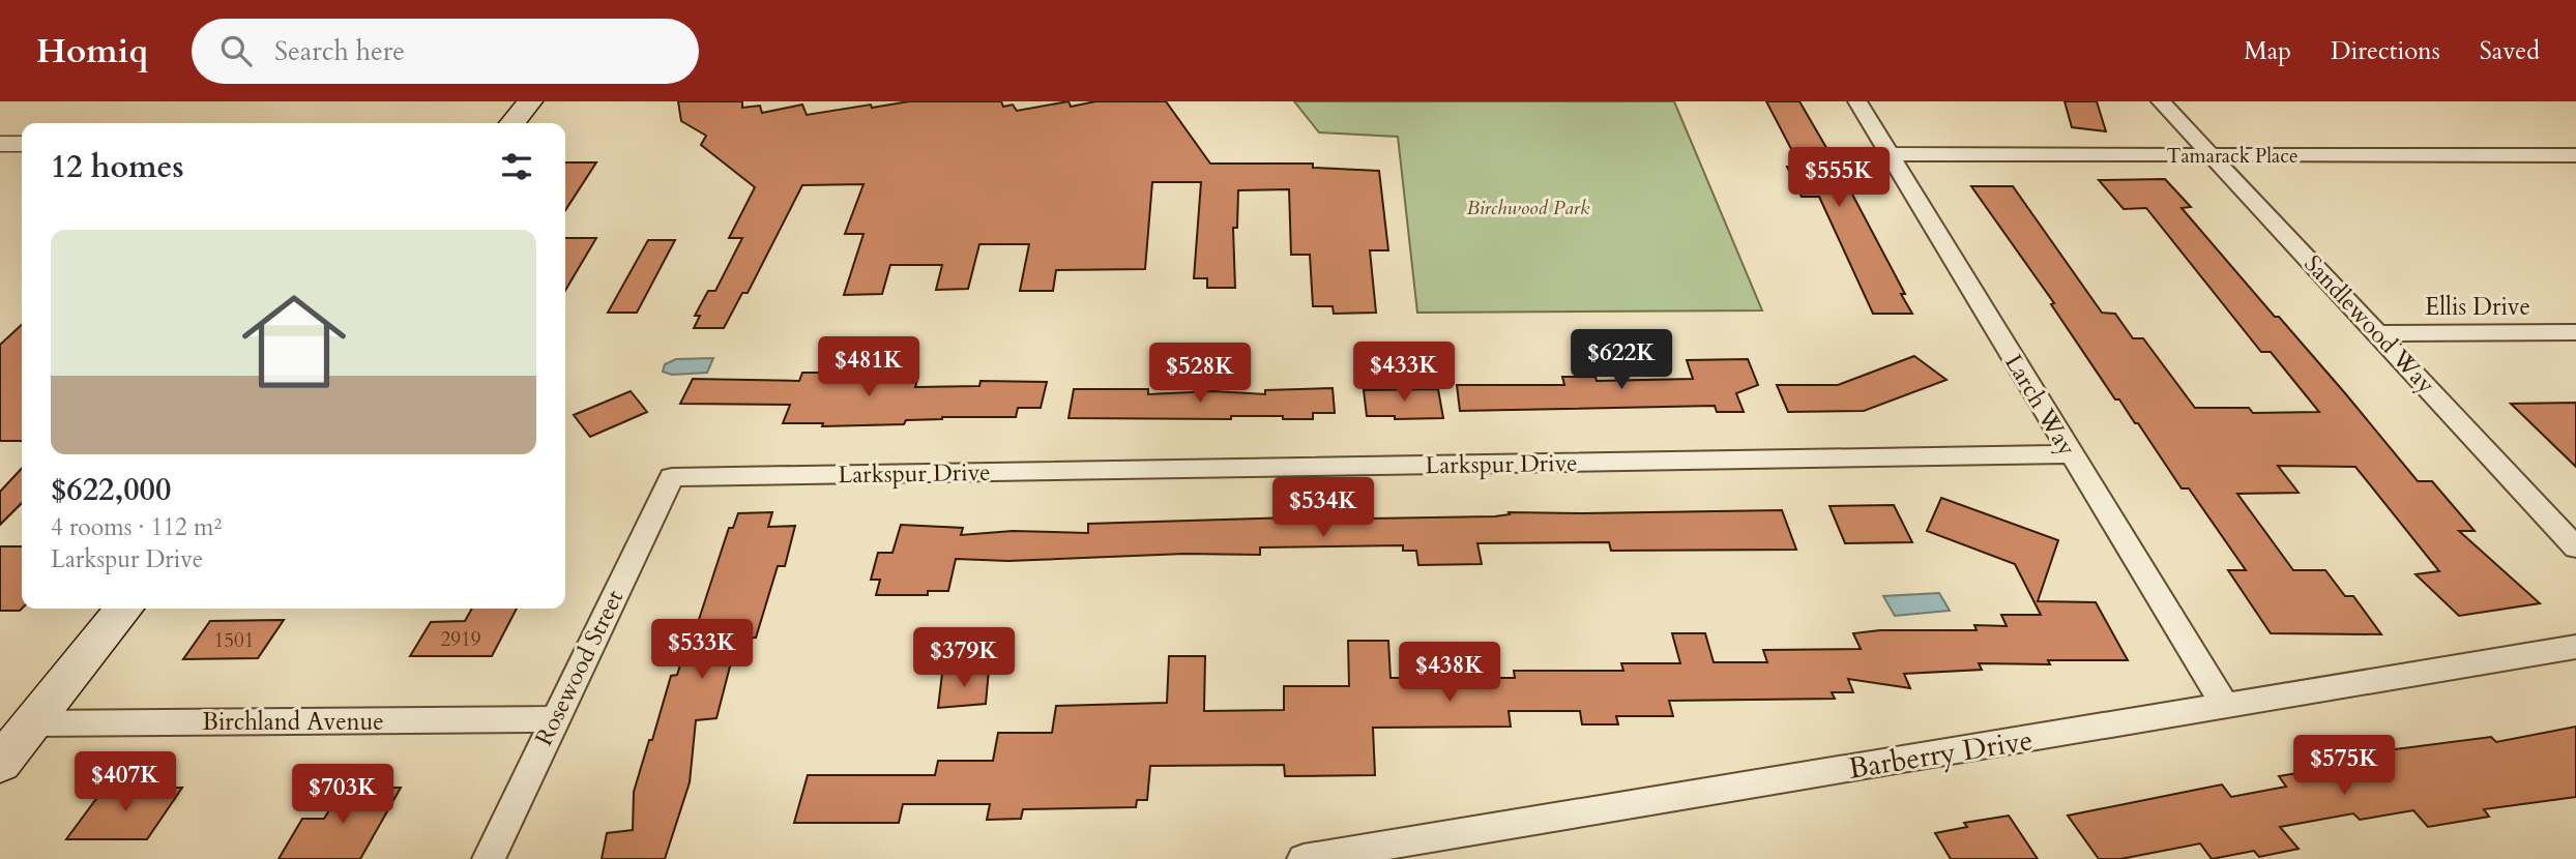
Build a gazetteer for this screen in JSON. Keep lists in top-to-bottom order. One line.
{"streets":{"street":["Tamarack Place","Ellis Drive","Sandlewood Way","Larch Way","Larkspur Drive","Rosewood Street","Birchland Avenue","Barberry Drive"]},"crossings":[["Tamarack Place","Sandlewood Way"],["Tamarack Place","Larch Way"],["Ellis Drive","Sandlewood Way"],["Larch Way","Larkspur Drive"],["Larch Way","Barberry Drive"],["Larkspur Drive","Rosewood Street"],["Rosewood Street","Birchland Avenue"]],"parks":["Birchwood Park"],"house_numbers":["2919","1501"],"page":{"header":"Homiq","search":"Search here","nav":["Map","Directions","Saved"],"heading":"12 homes","price":["$555K","$622K","$481K","$433K","$528K","$534K","$533K","$379K","$438K","$575K","$407K","$703K"],"list":[{"name":"$622,000","note":"4 rooms · 112 m² · Larkspur Drive"}]}}
